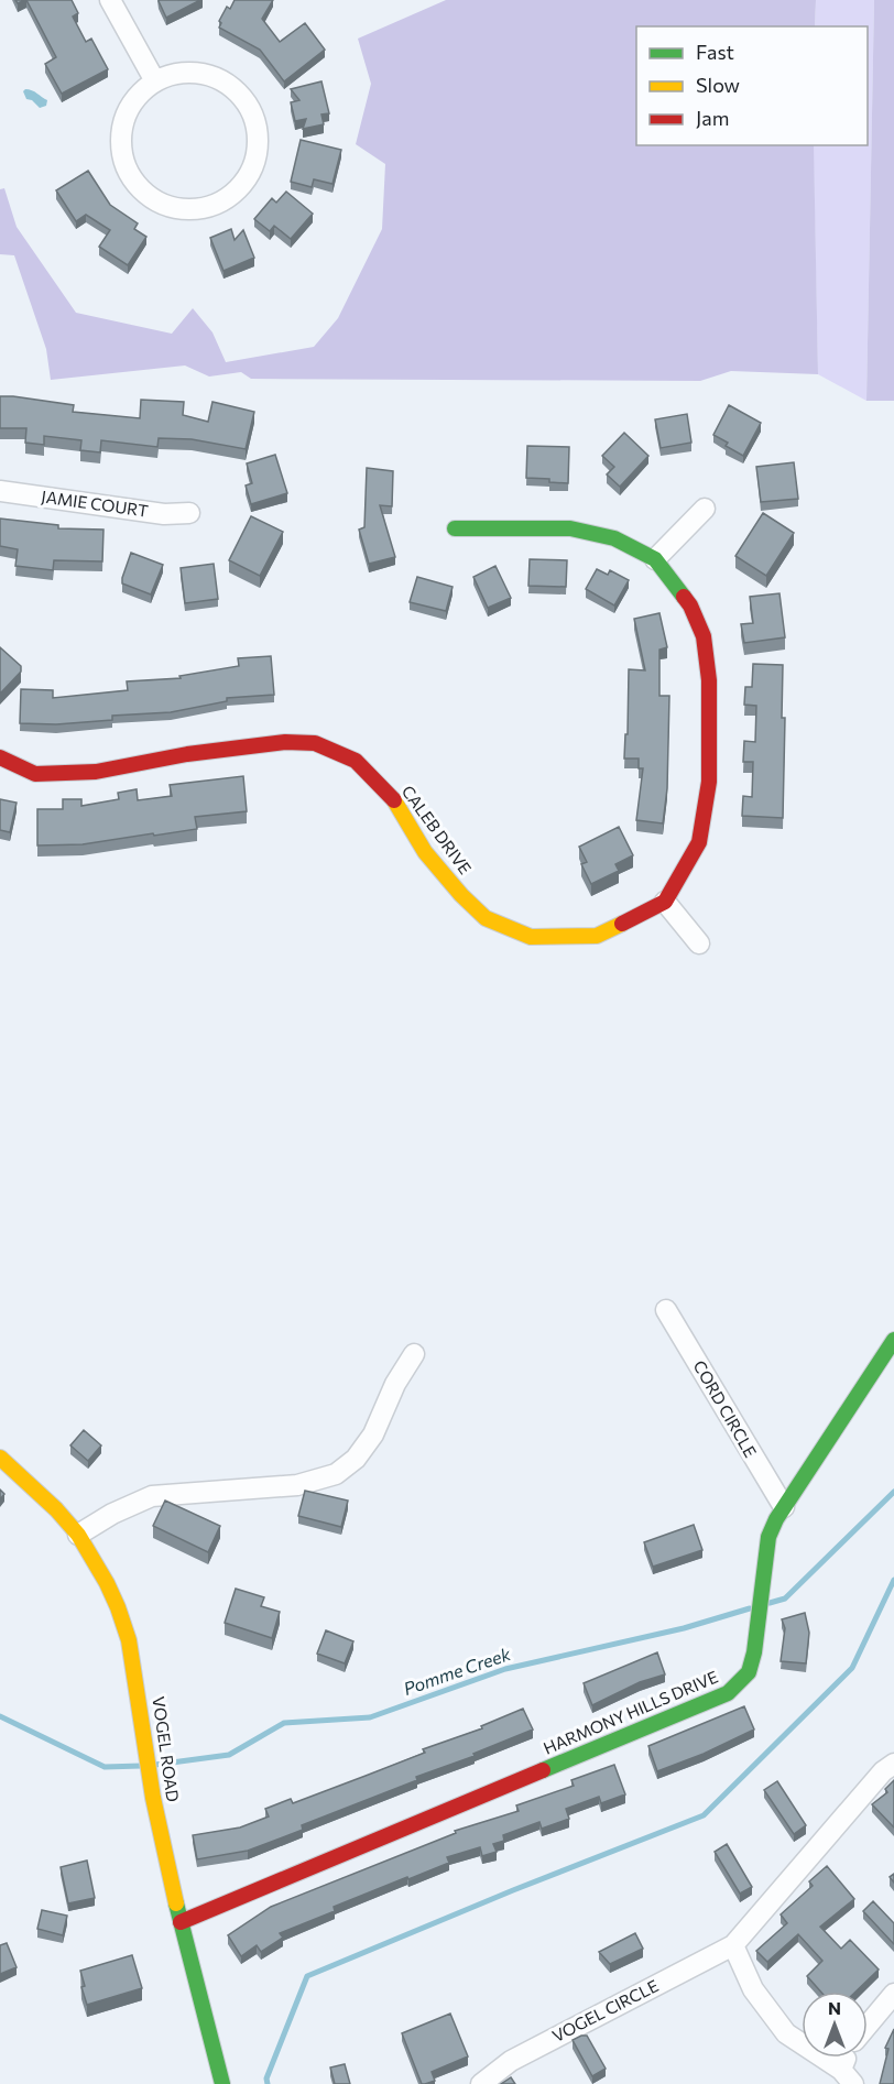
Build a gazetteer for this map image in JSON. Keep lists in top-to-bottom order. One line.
{"streets":{"street":["JAMIE COURT","CALEB DRIVE","CORD CIRCLE","HARMONY HILLS DRIVE","VOGEL ROAD","VOGEL CIRCLE"]},"crossings":[["CORD CIRCLE","HARMONY HILLS DRIVE"],["HARMONY HILLS DRIVE","VOGEL ROAD"]],"water":["Pomme Creek"],"legend":["Fast","Slow","Jam"],"north":"top"}
